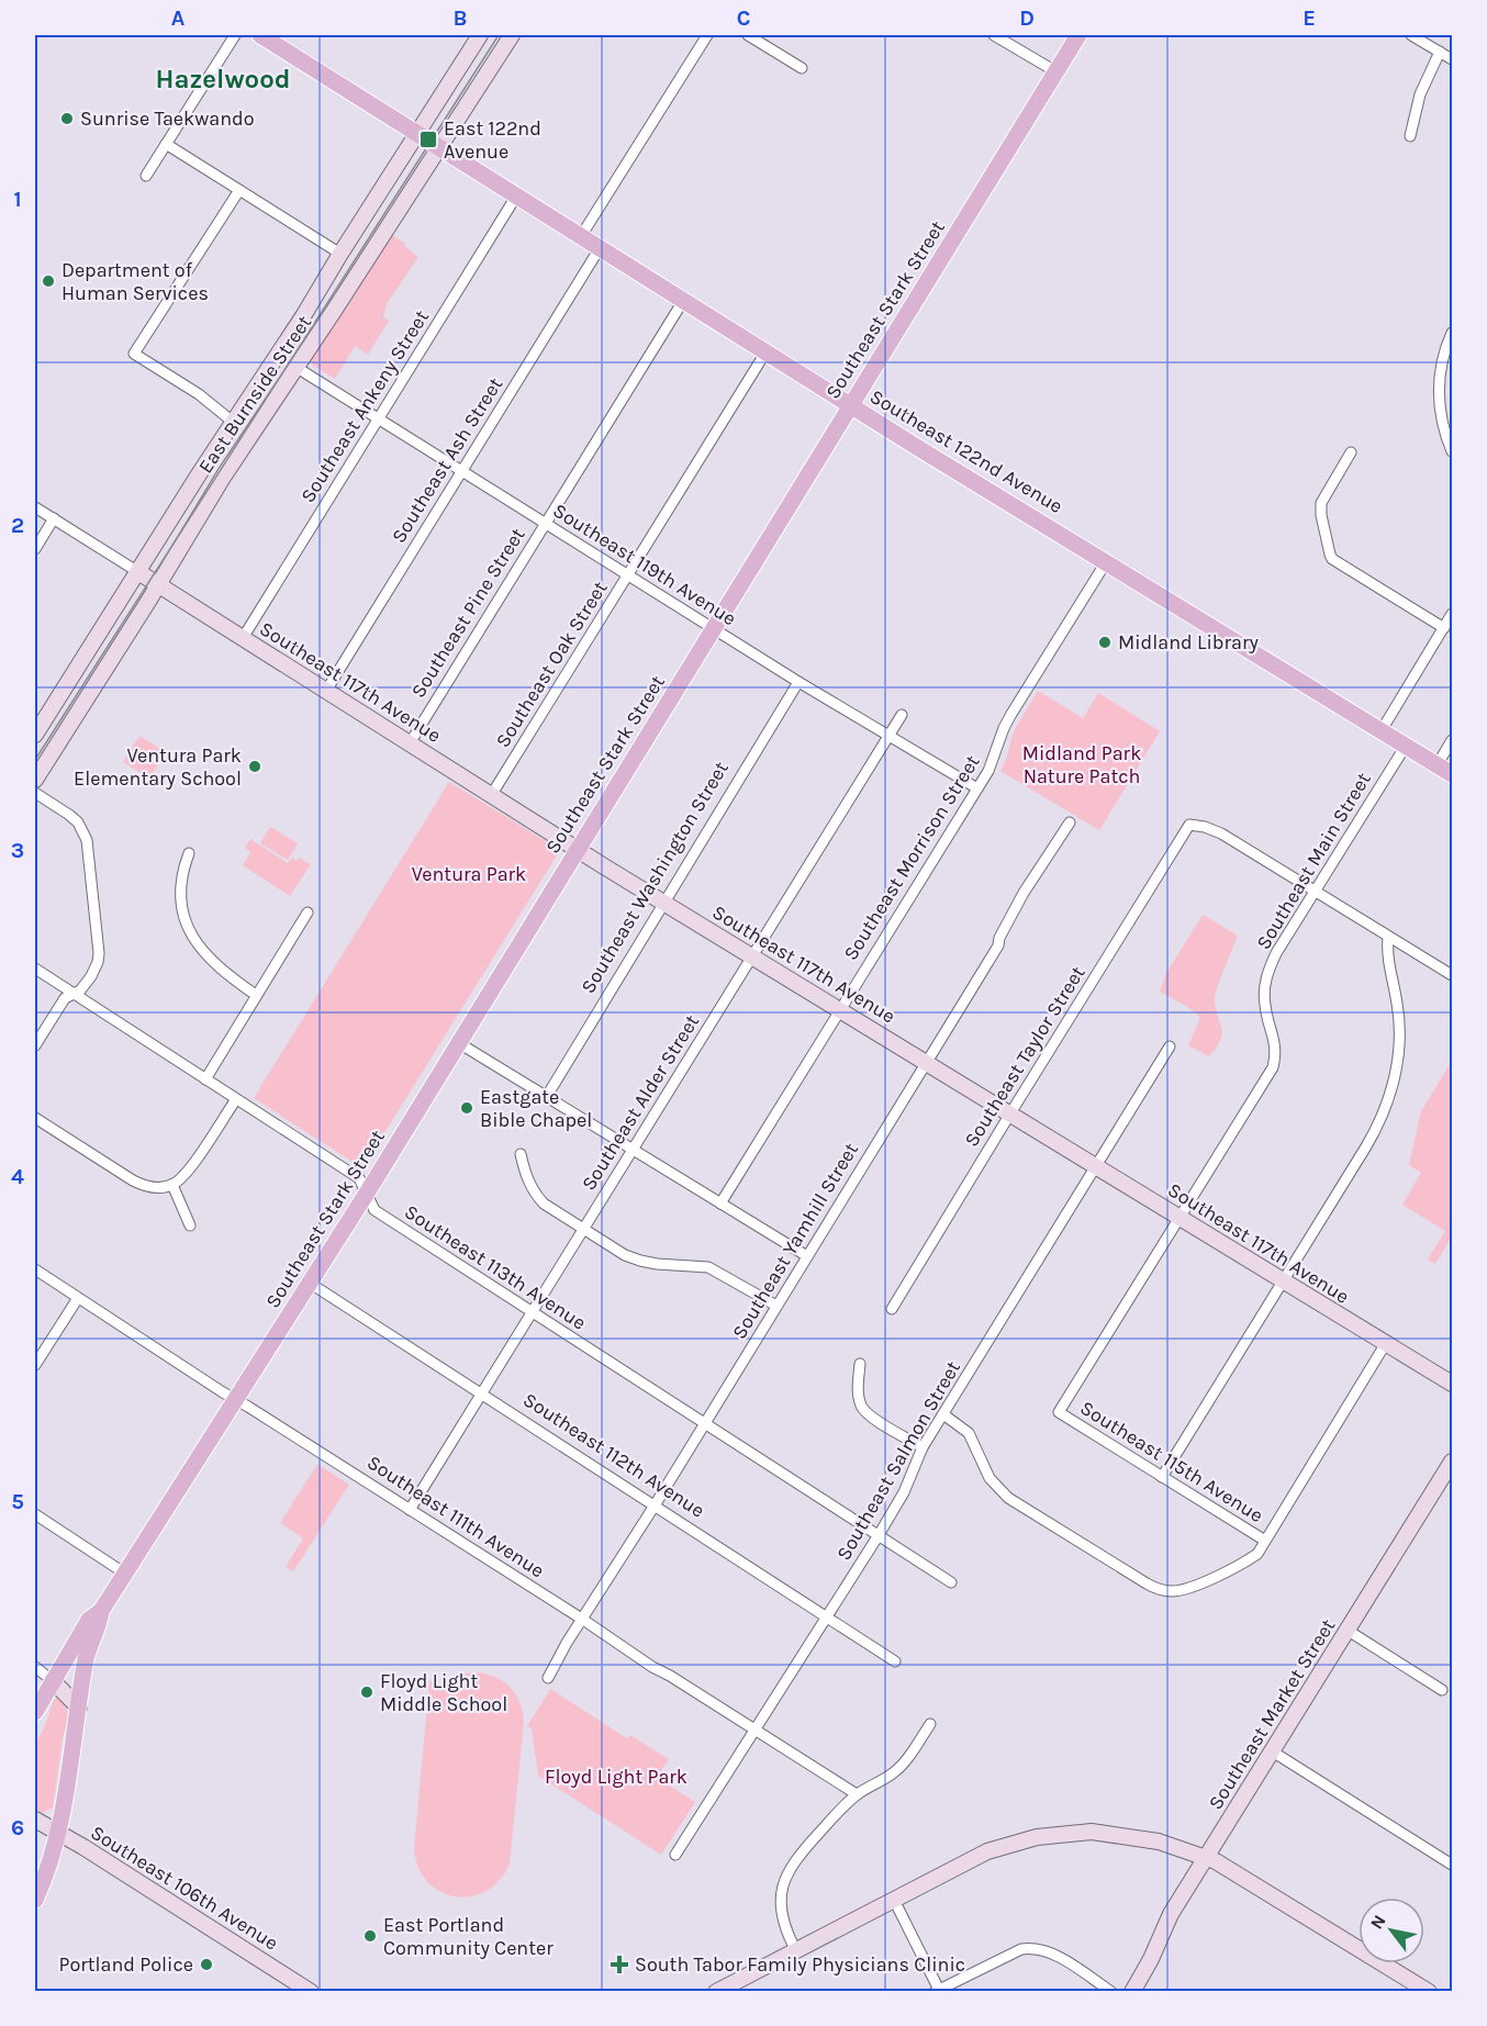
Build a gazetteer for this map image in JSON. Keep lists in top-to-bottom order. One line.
{"streets":{"main road":["Southeast Stark Street","Southeast 122nd Avenue"],"street":["East Burnside Street","Southeast Ankeny Street","Southeast Ash Street","Southeast 119th Avenue","Southeast Pine Street","Southeast Oak Street","Southeast 117th Avenue","Southeast Morrison Street","Southeast Main Street","Southeast Washington Street","Southeast Taylor Street","Southeast Alder Street","Southeast Yamhill Street","Southeast 113th Avenue","Southeast 112th Avenue","Southeast Salmon Street","Southeast 115th Avenue","Southeast 111th Avenue","Southeast Market Street","Southeast 106th Avenue"]},"crossings":[["Southeast Stark Street","Southeast 122nd Avenue"],["Southeast Stark Street","Southeast 119th Avenue"],["Southeast Stark Street","Southeast 117th Avenue"],["Southeast Stark Street","Southeast 113th Avenue"],["Southeast Stark Street","Southeast 112th Avenue"],["Southeast Stark Street","Southeast 111th Avenue"],["East Burnside Street","Southeast 122nd Avenue"],["East Burnside Street","Southeast 119th Avenue"],["East Burnside Street","Southeast 117th Avenue"],["Southeast Ankeny Street","Southeast 122nd Avenue"],["Southeast Ankeny Street","Southeast 119th Avenue"],["Southeast Ankeny Street","Southeast 117th Avenue"],["Southeast 122nd Avenue","Southeast Ash Street"],["Southeast 122nd Avenue","Southeast Pine Street"],["Southeast 122nd Avenue","Southeast Oak Street"],["Southeast 122nd Avenue","Southeast Morrison Street"],["Southeast 122nd Avenue","Southeast Main Street"],["Southeast Ash Street","Southeast 119th Avenue"],["Southeast Ash Street","Southeast 117th Avenue"],["Southeast 119th Avenue","Southeast Pine Street"],["Southeast 119th Avenue","Southeast Oak Street"],["Southeast 119th Avenue","Southeast Morrison Street"],["Southeast 119th Avenue","Southeast Washington Street"],["Southeast 119th Avenue","Southeast Alder Street"],["Southeast Pine Street","Southeast 117th Avenue"],["Southeast Oak Street","Southeast 117th Avenue"],["Southeast 117th Avenue","Southeast Morrison Street"],["Southeast 117th Avenue","Southeast Main Street"],["Southeast 117th Avenue","Southeast Washington Street"],["Southeast 117th Avenue","Southeast Taylor Street"],["Southeast 117th Avenue","Southeast Alder Street"],["Southeast 117th Avenue","Southeast Yamhill Street"],["Southeast 117th Avenue","Southeast Salmon Street"],["Southeast Main Street","Southeast Taylor Street"],["Southeast Main Street","Southeast 115th Avenue"],["Southeast Alder Street","Southeast 113th Avenue"],["Southeast Alder Street","Southeast 112th Avenue"],["Southeast Alder Street","Southeast 111th Avenue"],["Southeast Yamhill Street","Southeast 113th Avenue"],["Southeast Yamhill Street","Southeast 112th Avenue"],["Southeast Yamhill Street","Southeast 111th Avenue"],["Southeast 113th Avenue","Southeast Salmon Street"],["Southeast 112th Avenue","Southeast Salmon Street"],["Southeast Salmon Street","Southeast 111th Avenue"]],"districts":["Hazelwood"],"parks":["Midland Park Nature Patch","Ventura Park","Floyd Light Park"],"places":{"other":["Sunrise Taekwando","Department of Human Services","Midland Library","Ventura Park Elementary School","Eastgate Bible Chapel","Floyd Light Middle School","East Portland Community Center","Portland Police"],"transit":["East 122nd Avenue"],"health":["South Tabor Family Physicians Clinic"]},"north":"top left","grid":{"columns":["A","B","C","D","E"],"rows":["1","2","3","4","5","6"]}}
